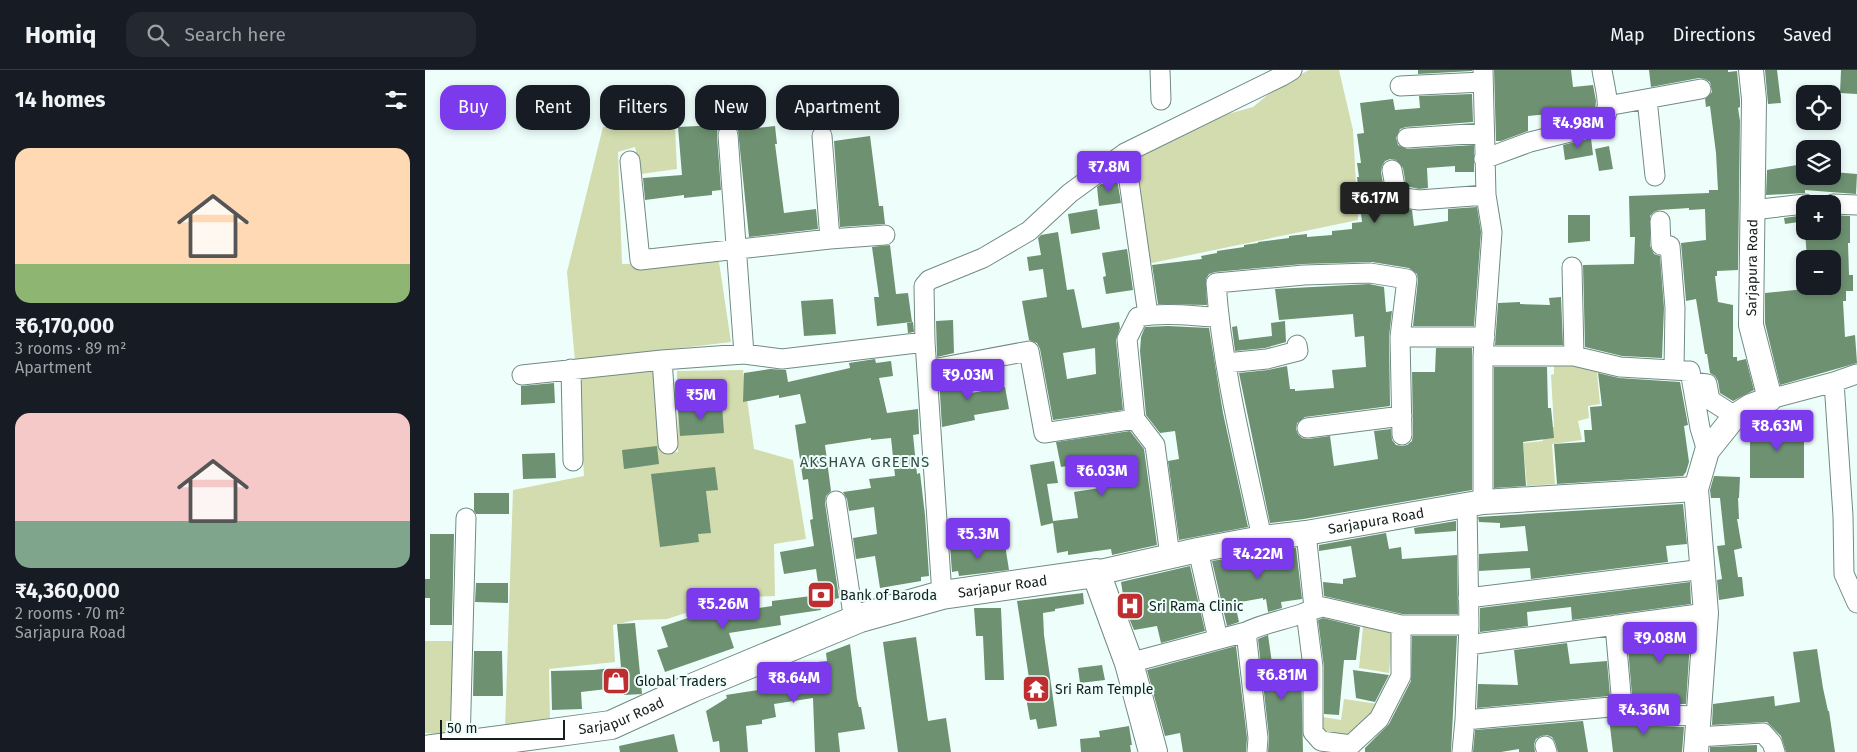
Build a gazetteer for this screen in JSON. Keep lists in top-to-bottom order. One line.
{"streets":{"main road":["Sarjapur Road"],"street":["Sarjapura Road"]},"crossings":[["Sarjapura Road","Sarjapur Road"]],"districts":["AKSHAYA GREENS"],"places":{"bank":["Bank of Baroda"],"hospital":["Sri Rama Clinic"],"shop":["Global Traders"],"temple":["Sri Ram Temple"]},"scale_bar":"50 m","page":{"header":"Homiq","search":"Search here","nav":["Map","Directions","Saved"],"heading":"14 homes","map_buttons":["+","−"],"chip":["Buy","Rent","Filters","New","Apartment"],"price":["₹4.98M","₹7.8M","₹6.17M","₹9.03M","₹5M","₹8.63M","₹6.03M","₹5.3M","₹4.22M","₹5.26M","₹9.08M","₹6.81M","₹8.64M","₹4.36M"],"list":[{"name":"₹6,170,000","note":"3 rooms · 89 m² · Apartment"},{"name":"₹4,360,000","note":"2 rooms · 70 m² · Sarjapura Road"}],"scale":"50 m"}}
